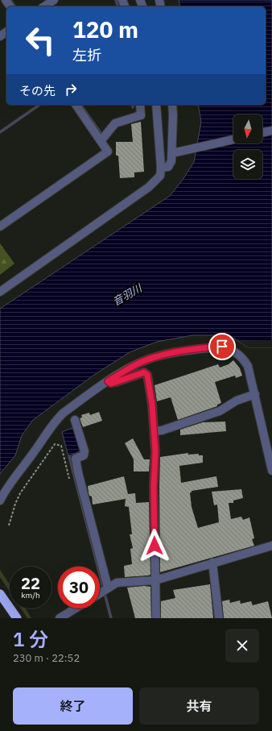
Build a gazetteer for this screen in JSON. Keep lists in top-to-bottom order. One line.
{"water":["音羽川"],"north":"bottom","page":{"turn":["120 m","左折"],"then":"その先","speed":"22 km/h","limit":"30","heading":["1 分","230 m · 22:52"],"buttons":["終了","共有"]}}
